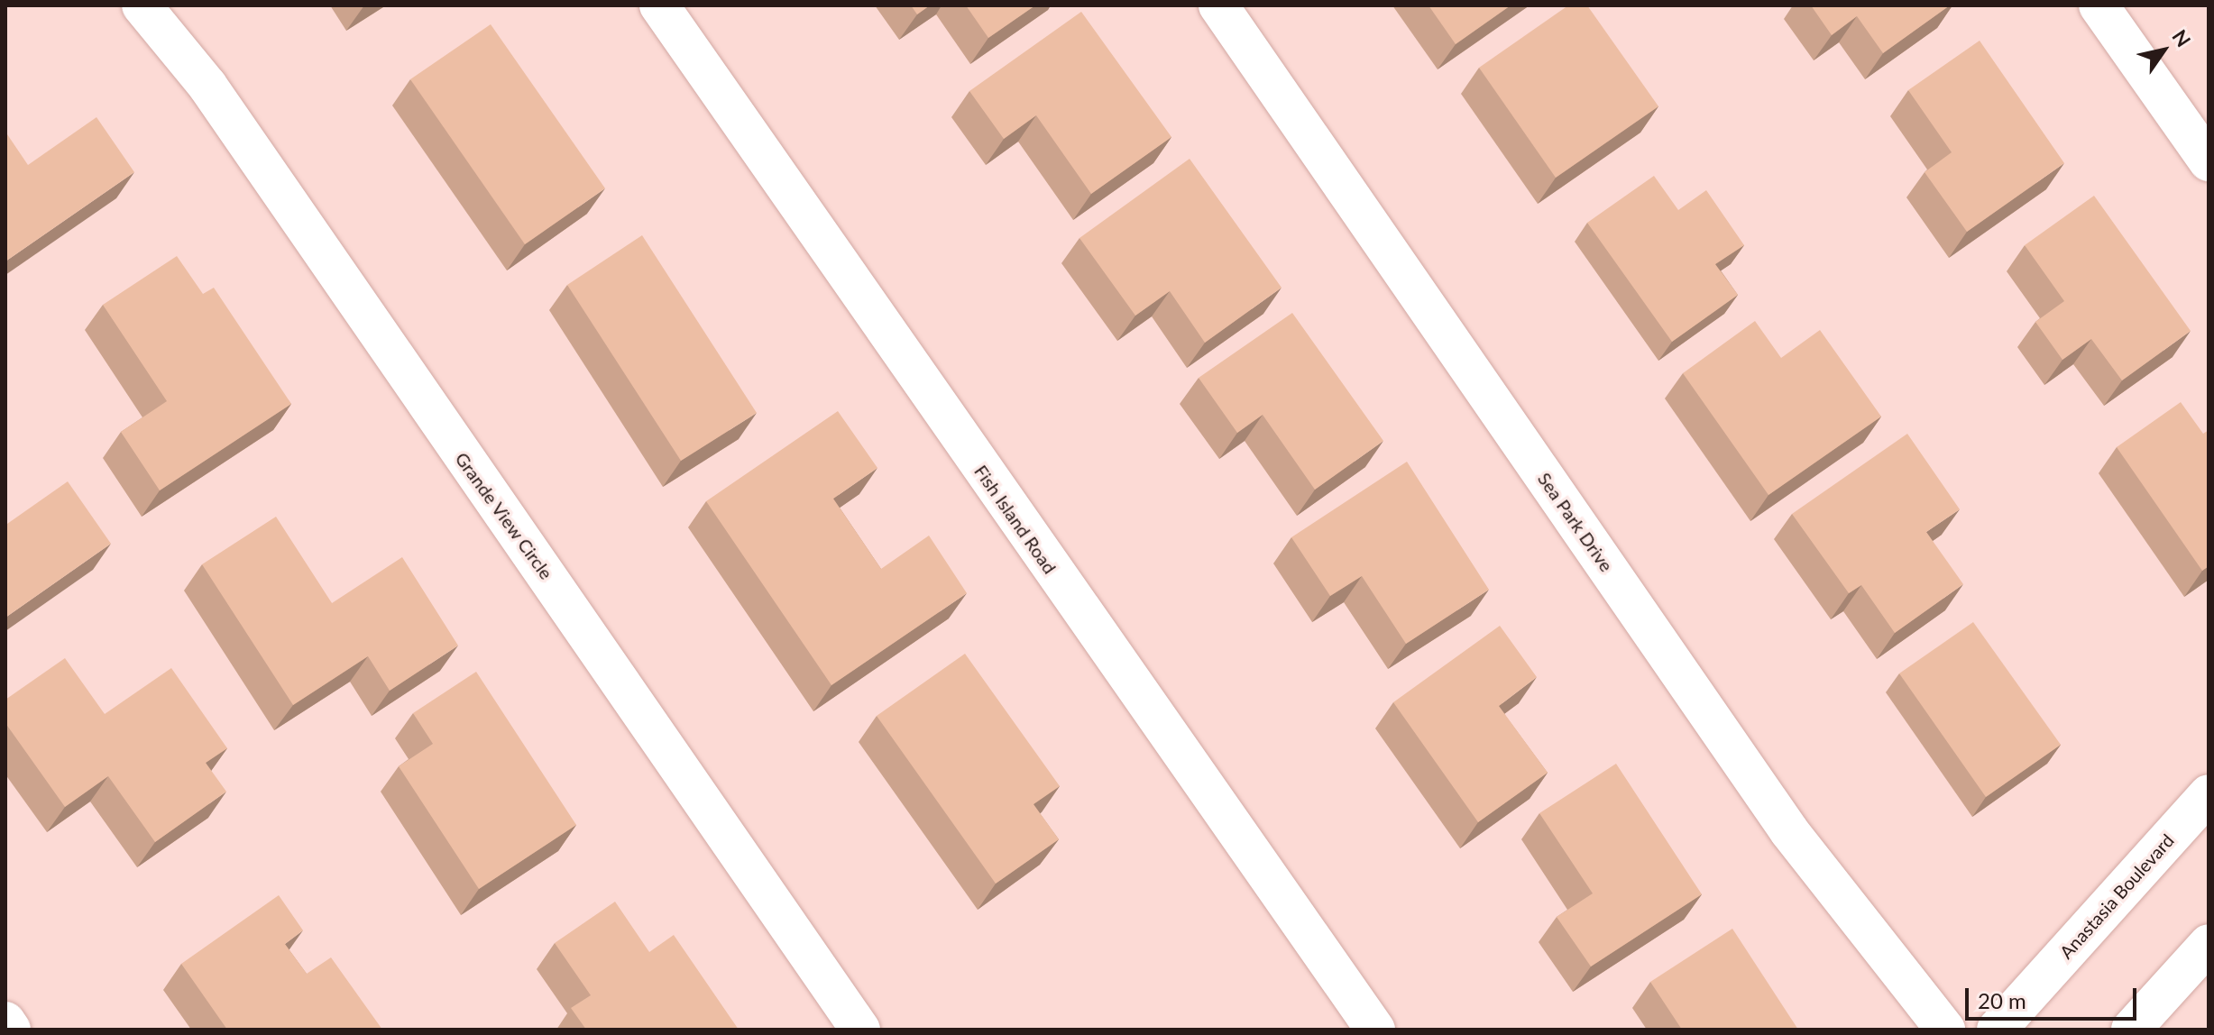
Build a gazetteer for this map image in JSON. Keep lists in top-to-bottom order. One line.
{"streets":{"street":["Grande View Circle","Fish Island Road","Sea Park Drive","Anastasia Boulevard"]},"scale_bar":"20 m","north":"top right"}
